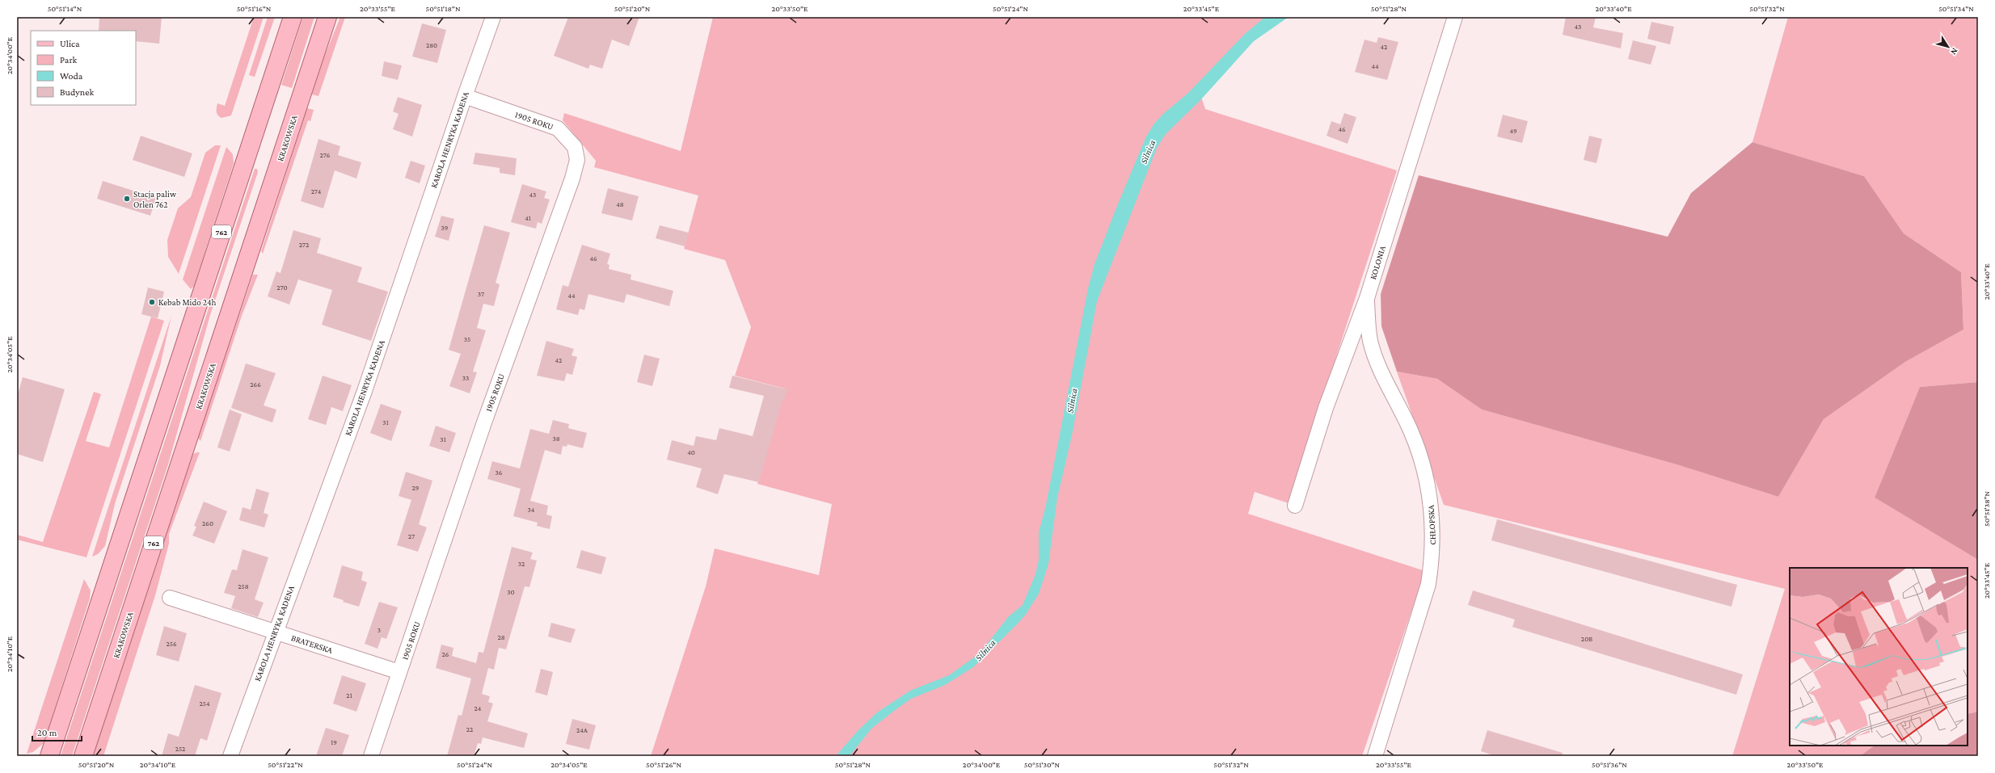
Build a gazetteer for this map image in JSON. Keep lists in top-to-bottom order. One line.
{"streets":{"main road":["KRAKOWSKA","762"],"street":["1905 ROKU","KAROLA HENRYKA KADENA","KOLONIA","CHŁOPSKA","BRATERSKA"]},"crossings":[["1905 ROKU","KAROLA HENRYKA KADENA"],["1905 ROKU","BRATERSKA"],["KAROLA HENRYKA KADENA","BRATERSKA"],["KOLONIA","CHŁOPSKA"]],"water":["Silnica"],"places":["Stacja paliw Orlen 762","Kebab Mido 24h"],"house_numbers":["43","280","42","44","46","49","276","274","43","48","41","39","272","46","270","37","44","35","42","33","266","31","38","31","40","36","29","34","260","27","32","258","30","3","28","20B","256","26","21","254","24","22","24A","19","252"],"legend":["Ulica","Park","Woda","Budynek"],"scale_bar":"20 m","north":"bottom right","coordinates":["50°51'14\"N","50°51'16\"N","20°33'55\"E","50°51'18\"N","50°51'20\"N","20°33'50\"E","50°51'24\"N","20°33'45\"E","50°51'28\"N","20°33'40\"E","50°51'32\"N","50°51'34\"N","20°34'00\"E","20°34'05\"E","50°51'38\"N","20°34'10\"E","50°51'22\"N","50°51'26\"N","50°51'30\"N","50°51'36\"N"]}
